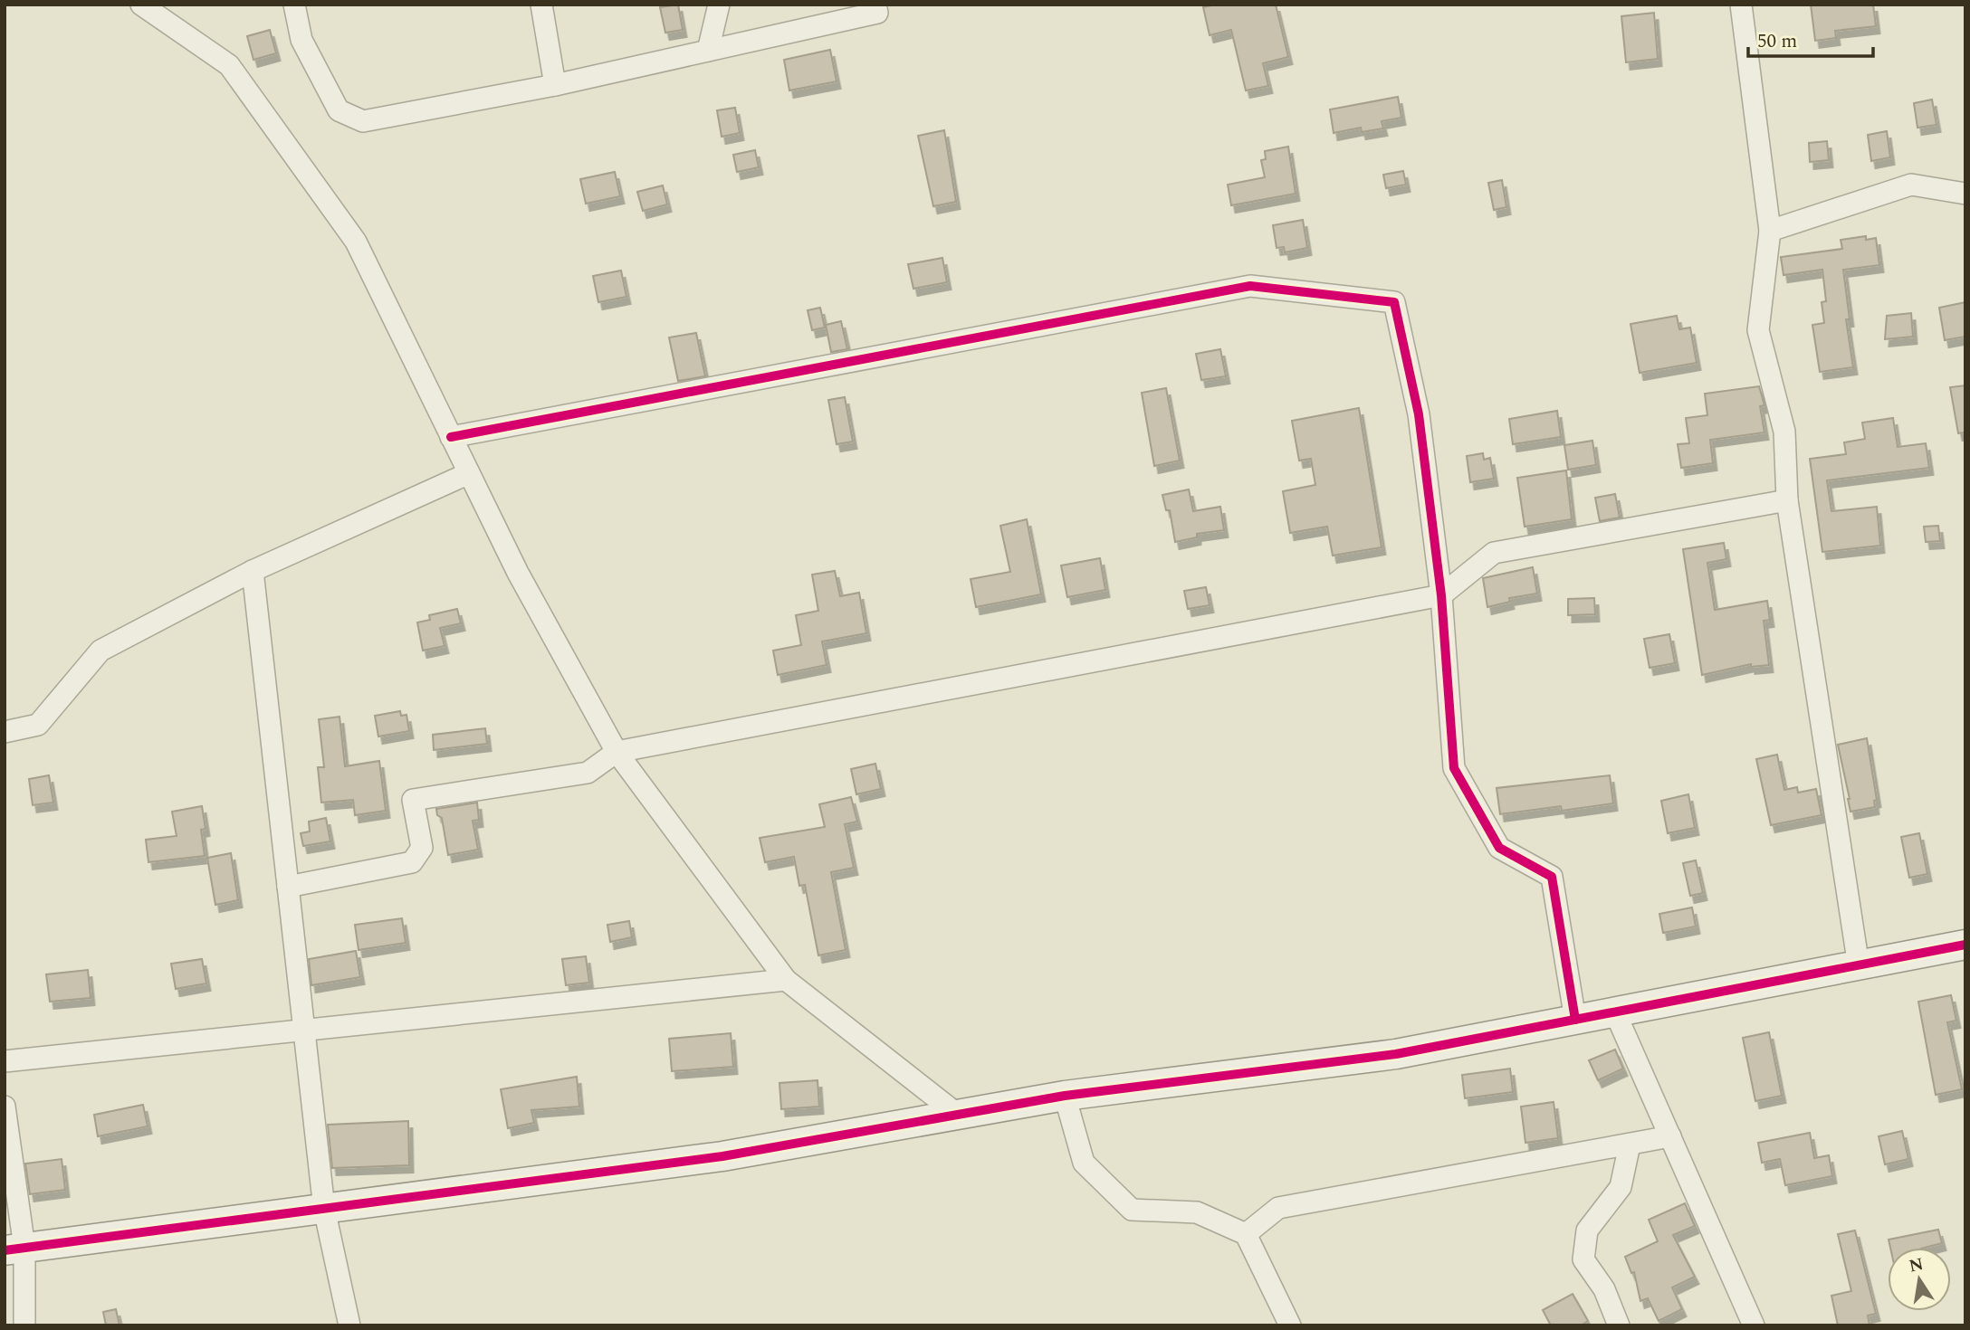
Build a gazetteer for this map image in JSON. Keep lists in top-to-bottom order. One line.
{"scale_bar":"50 m","north":"top"}
